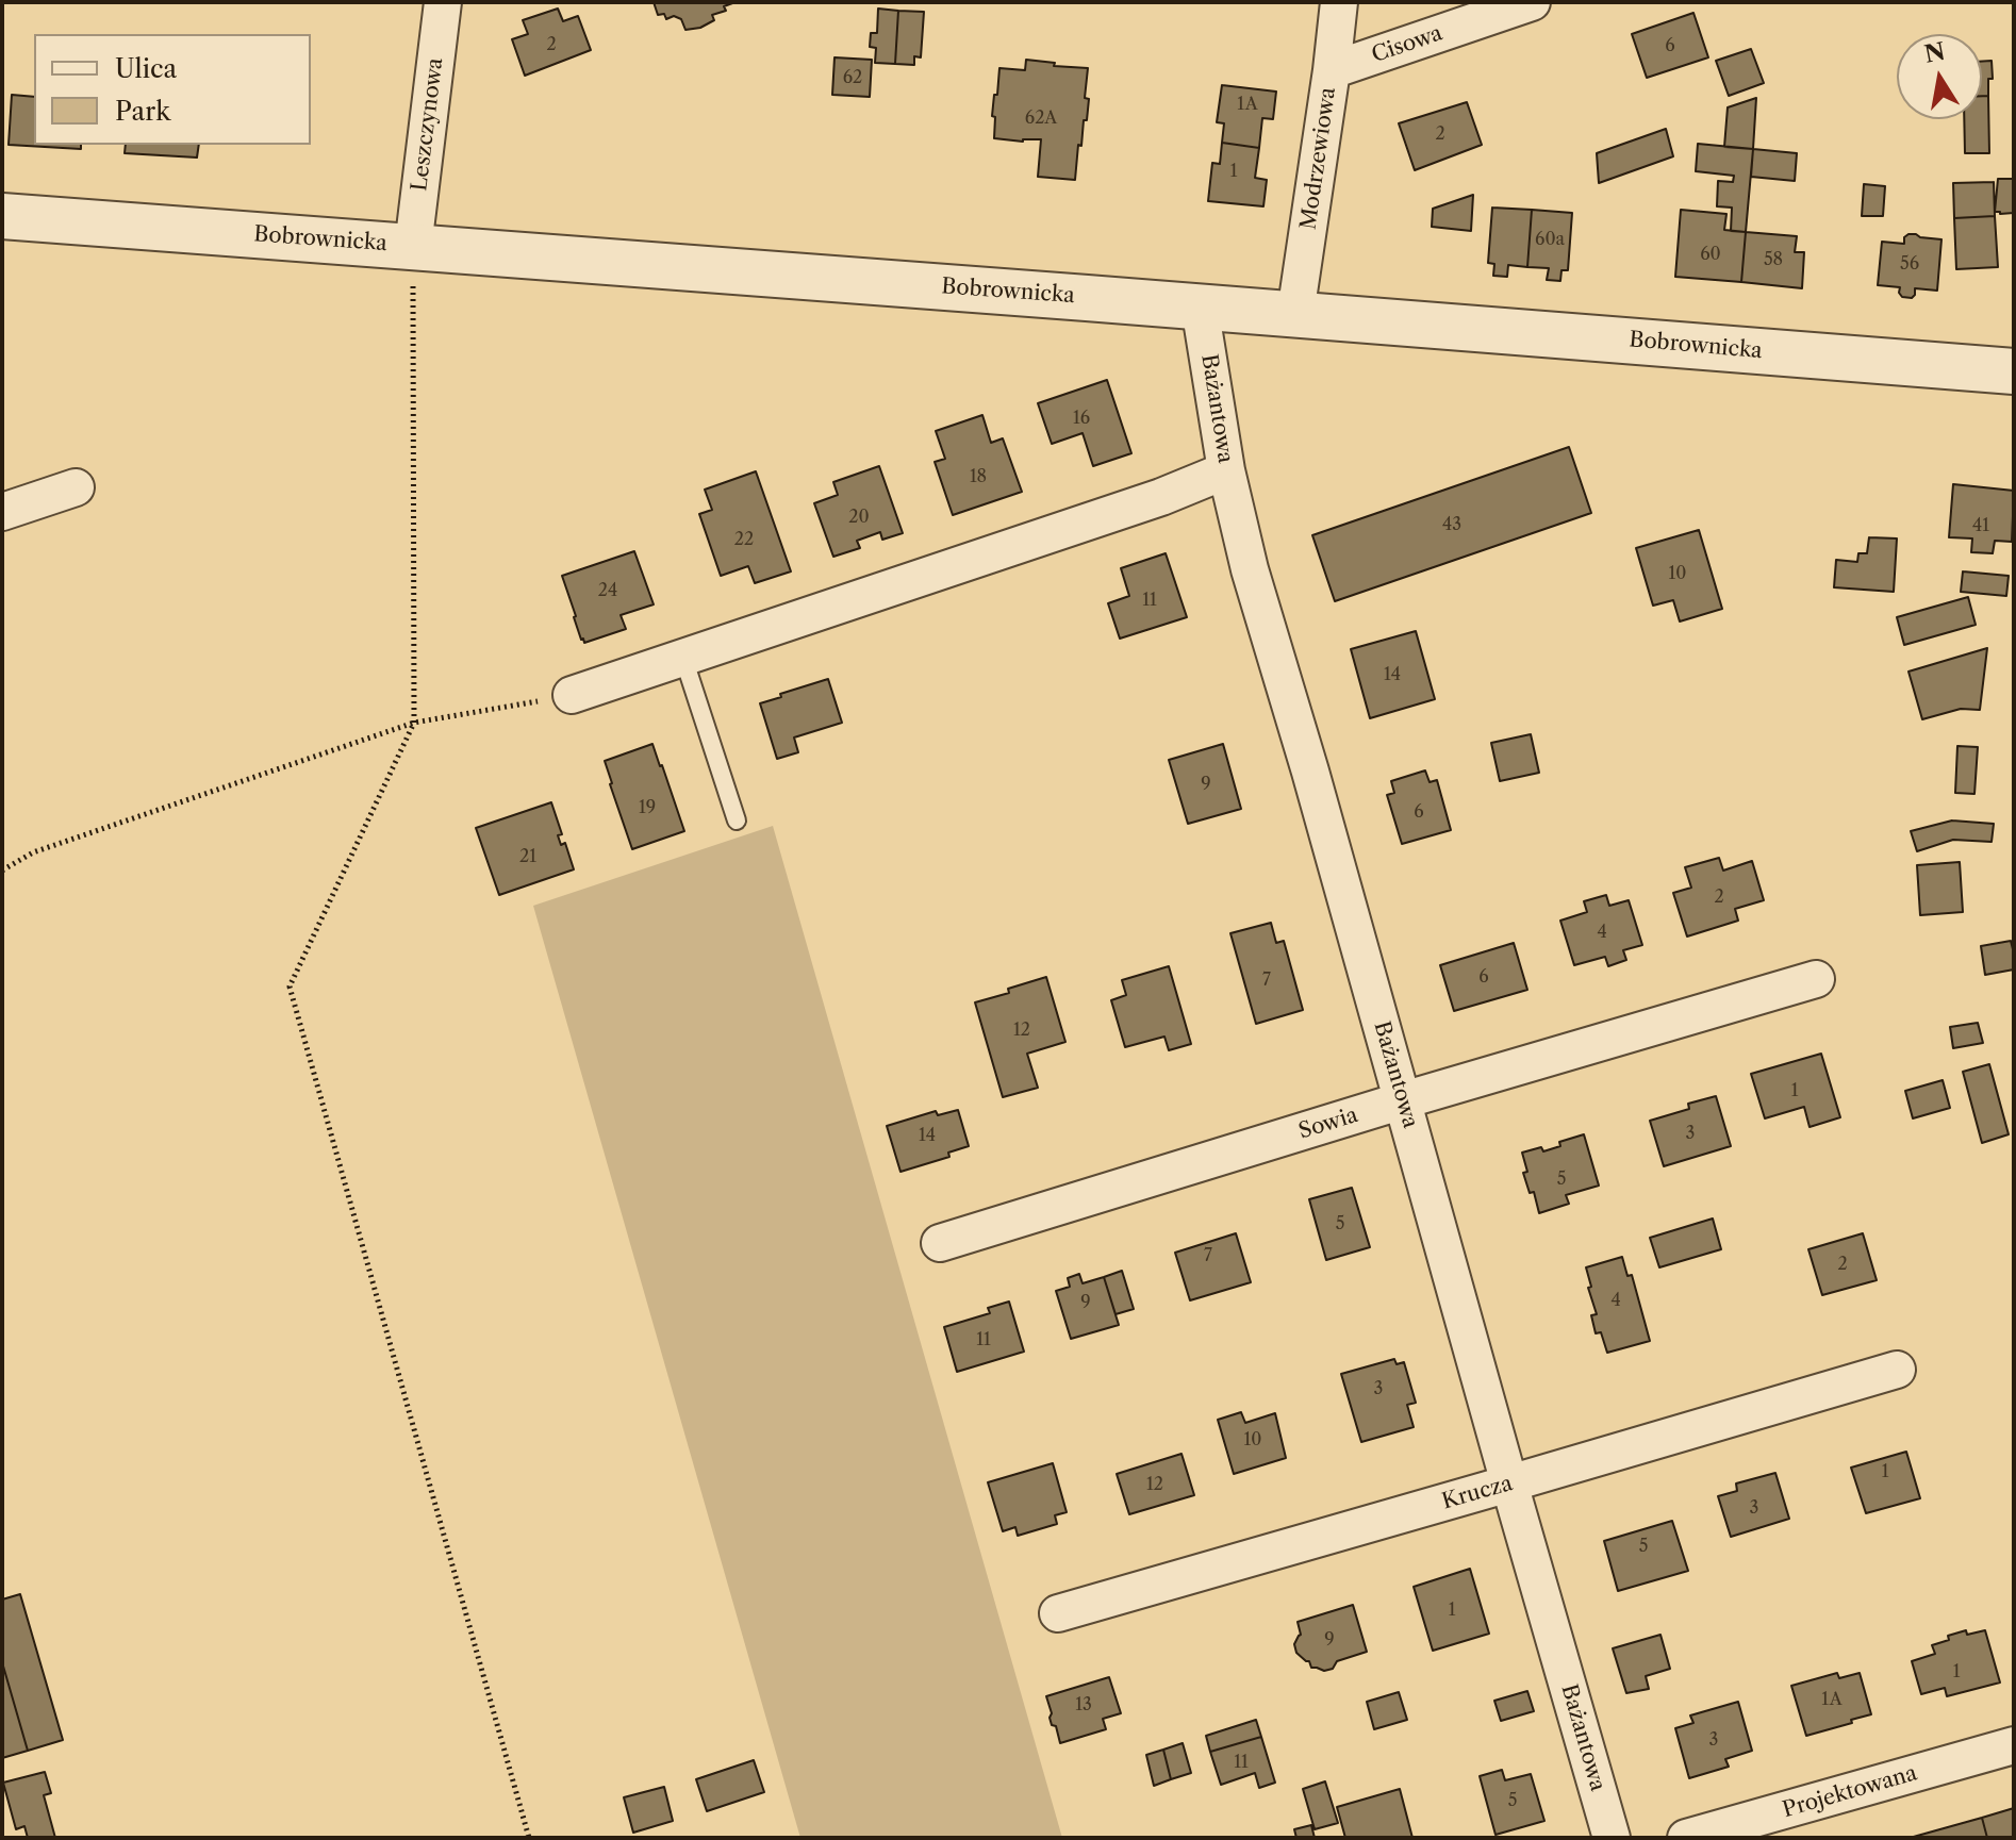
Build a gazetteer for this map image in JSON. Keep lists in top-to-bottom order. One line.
{"streets":{"street":["Cisowa","Leszczynowa","Modrzewiowa","Bobrownicka","Bażantowa","Sowia","Krucza","Projektowana"]},"crossings":[["Cisowa","Modrzewiowa"],["Leszczynowa","Bobrownicka"],["Modrzewiowa","Bobrownicka"],["Bobrownicka","Bażantowa"],["Bażantowa","Sowia"],["Bażantowa","Krucza"]],"house_numbers":["2","6","62","1A","62A","2","1","60a","60","58","56","16","18","20","43","41","22","10","24","11","14","9","19","6","21","2","4","6","7","12","1","3","14","5","5","7","2","4","9","11","3","10","1","12","3","5","1","9","1","1A","13","3","11","5"],"legend":["Ulica","Park"],"north":"top"}
